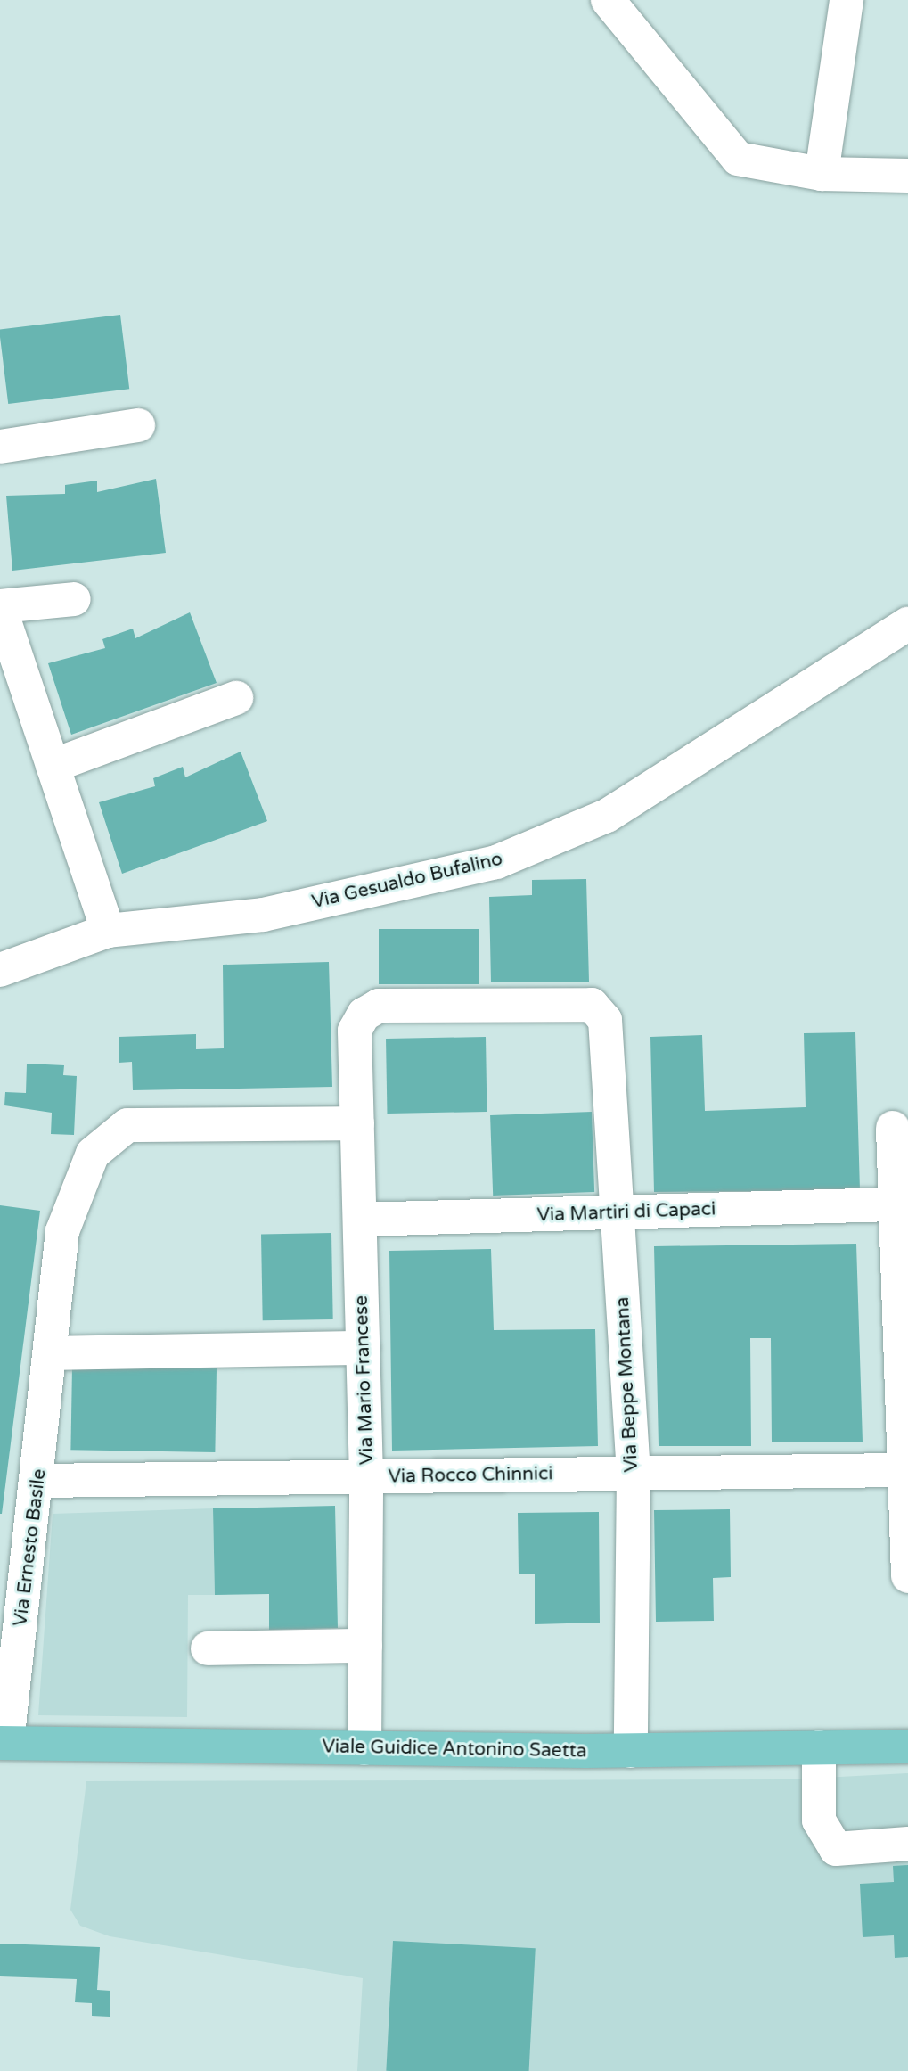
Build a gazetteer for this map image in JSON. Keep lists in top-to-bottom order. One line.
{"streets":{"main road":["Viale Guidice Antonino Saetta"],"street":["Via Gesualdo Bufalino","Via Martiri di Capaci","Via Mario Francese","Via Beppe Montana","Via Rocco Chinnici","Via Ernesto Basile"]},"crossings":[["Via Martiri di Capaci","Via Mario Francese"],["Via Martiri di Capaci","Via Beppe Montana"],["Via Mario Francese","Via Beppe Montana"],["Via Mario Francese","Via Rocco Chinnici"],["Via Mario Francese","Via Ernesto Basile"],["Via Mario Francese","Viale Guidice Antonino Saetta"],["Via Beppe Montana","Via Rocco Chinnici"],["Via Beppe Montana","Viale Guidice Antonino Saetta"],["Via Rocco Chinnici","Via Ernesto Basile"],["Via Ernesto Basile","Viale Guidice Antonino Saetta"]]}
